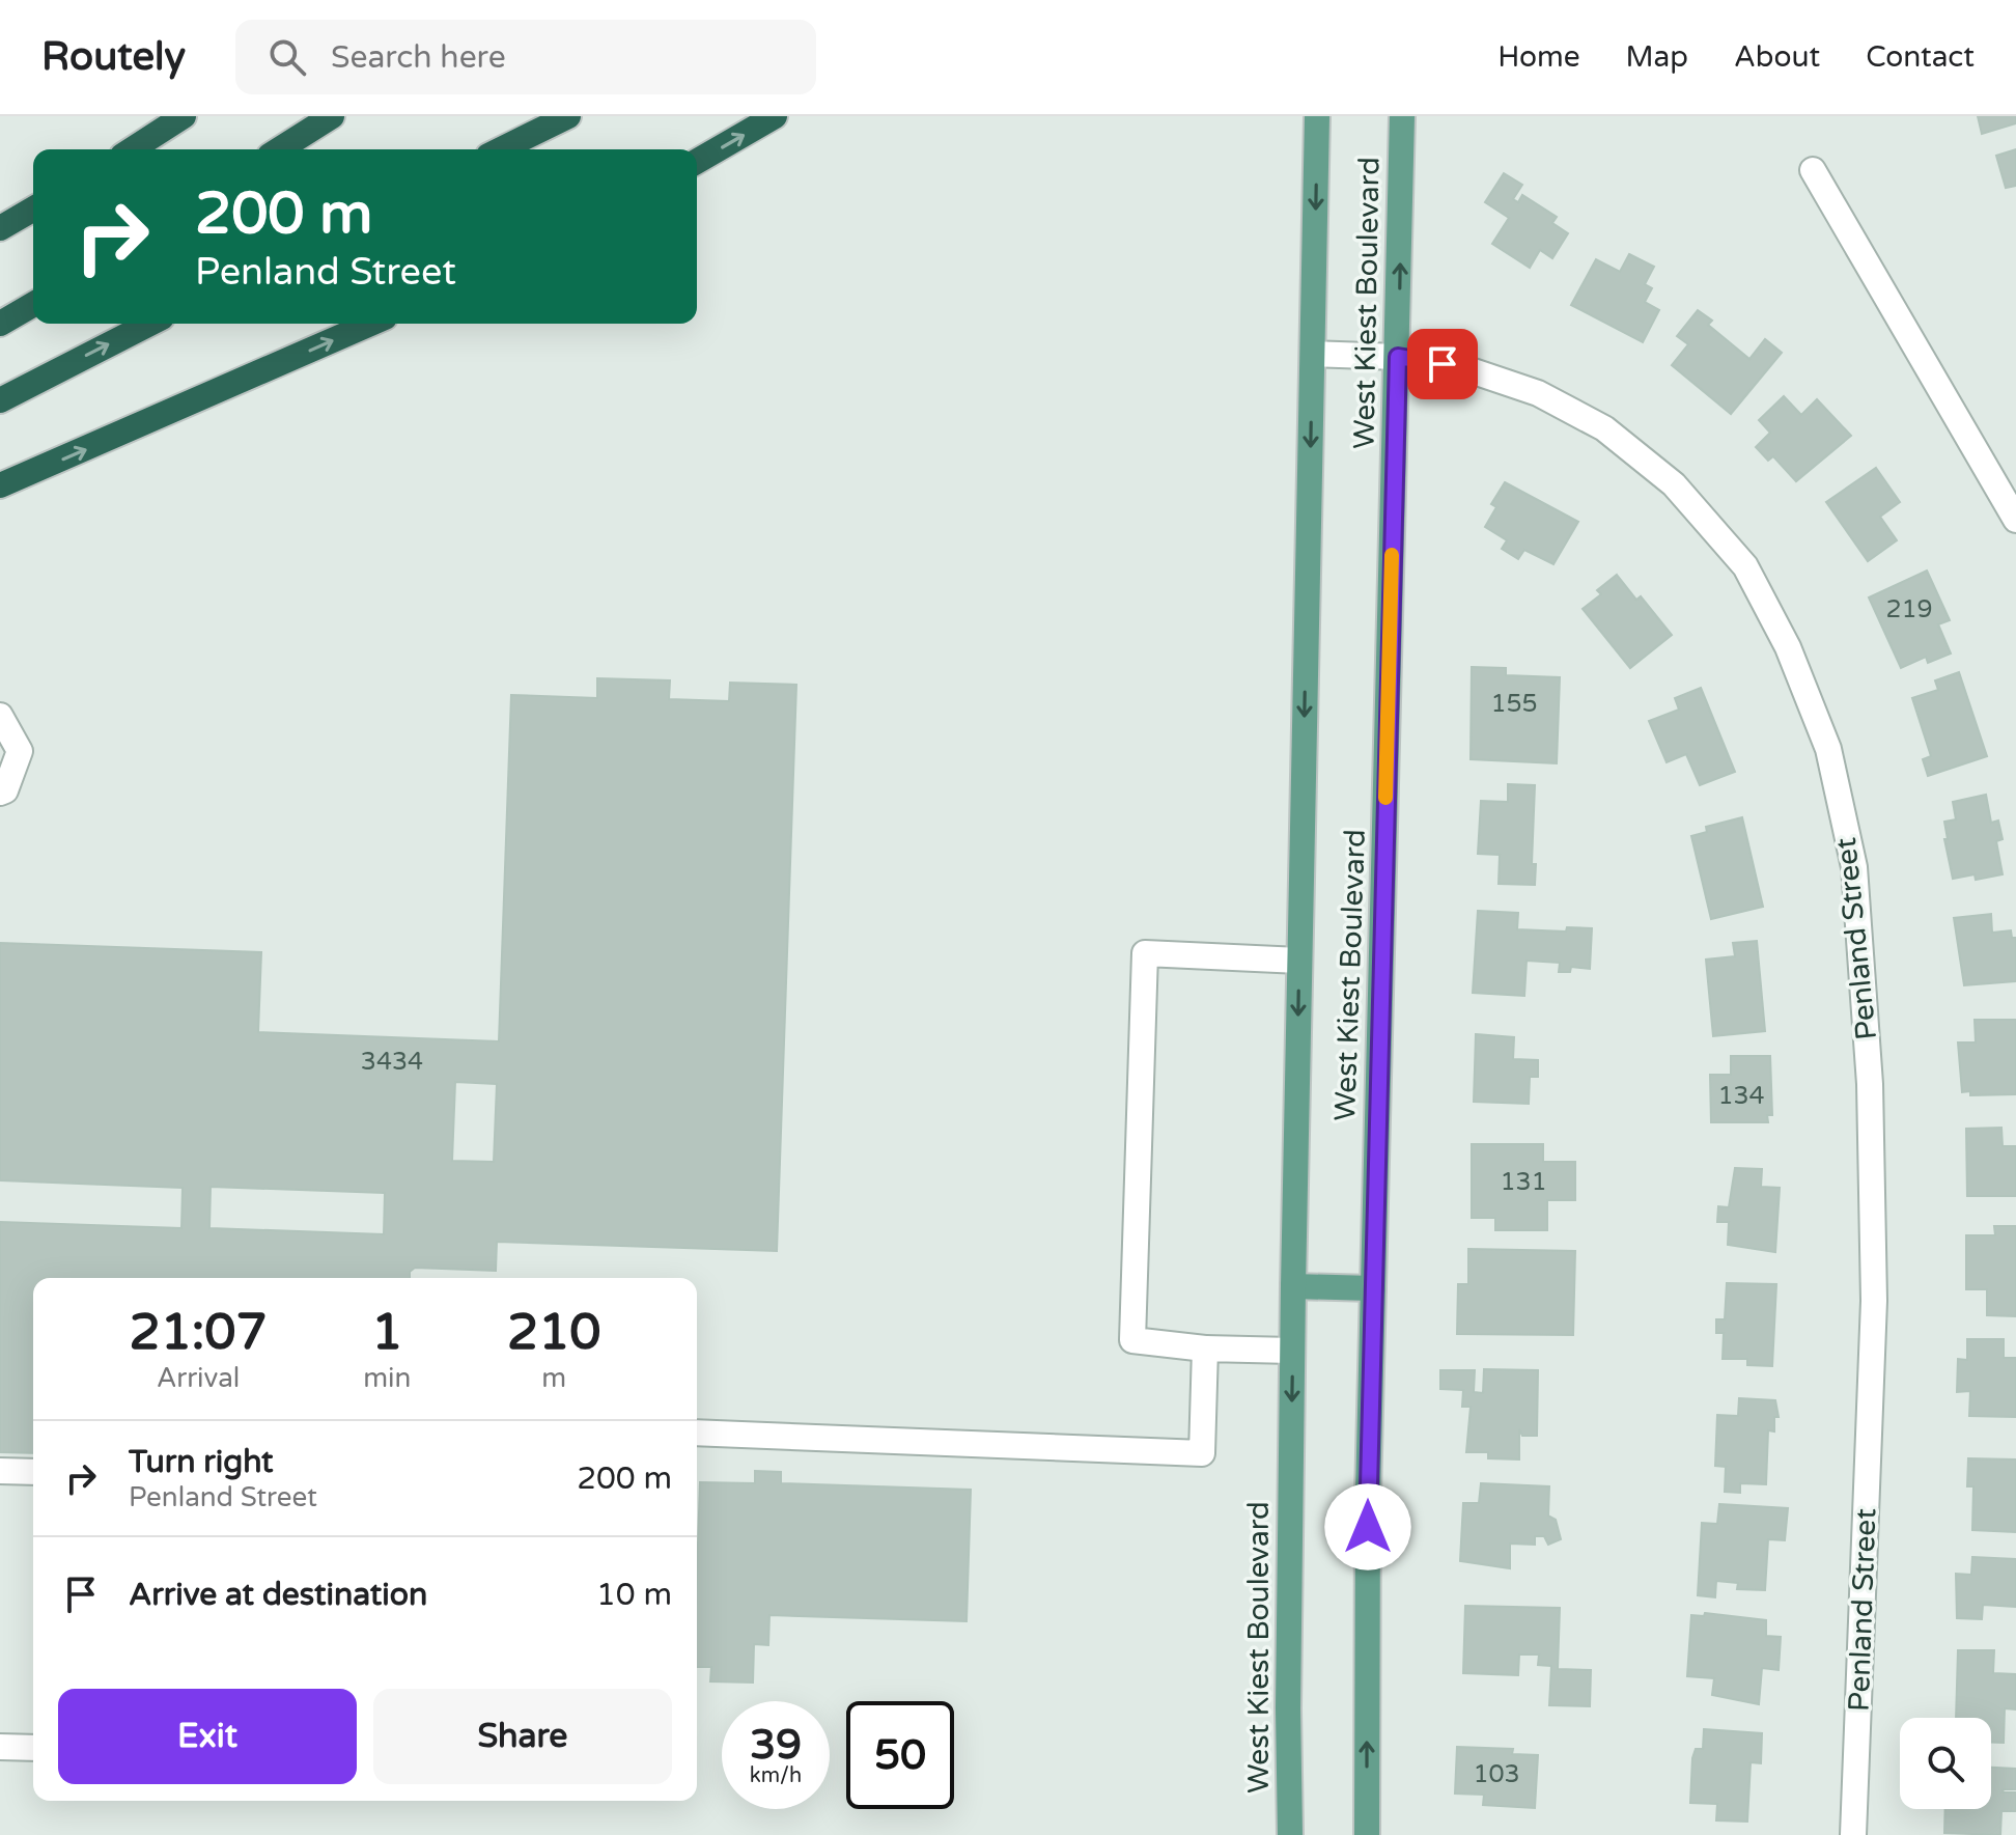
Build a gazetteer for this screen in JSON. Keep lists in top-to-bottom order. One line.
{"streets":{"main road":["West Kiest Boulevard"],"street":["Penland Street"]},"crossings":[["West Kiest Boulevard","Penland Street"]],"house_numbers":["219","155","3434","134","131","103"],"page":{"header":"Routely","search":"Search here","nav":["Home","Map","About","Contact"],"turn":["200 m","Penland Street"],"eta":["21:07","Arrival","1","min","210","m"],"list":[{"name":"Turn right","note":"Penland Street","value":"200 m"},{"name":"Arrive at destination","value":"10 m"}],"buttons":["Exit","Share"],"speed":"39 km/h","limit":"50"}}
